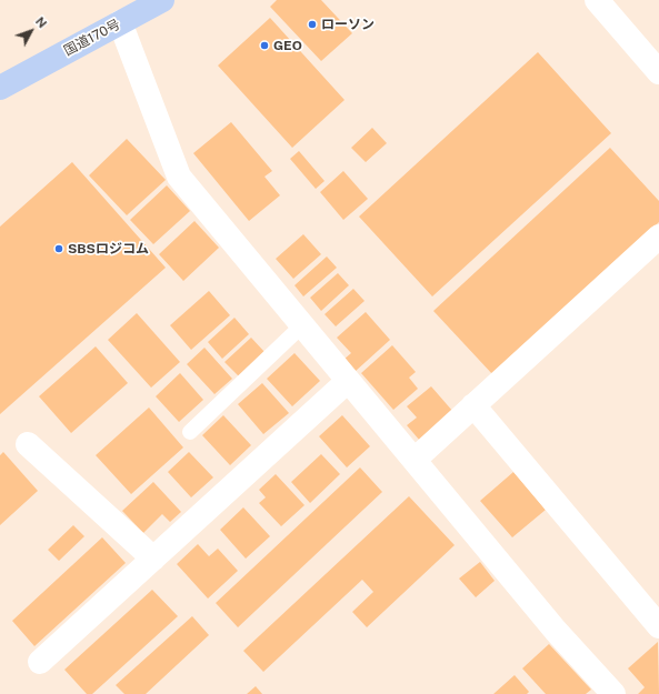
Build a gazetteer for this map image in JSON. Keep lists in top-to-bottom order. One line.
{"streets":{"highway":["国道170号"]},"places":["ローソン","GEO","SBSロジコム"],"north":"top right"}
